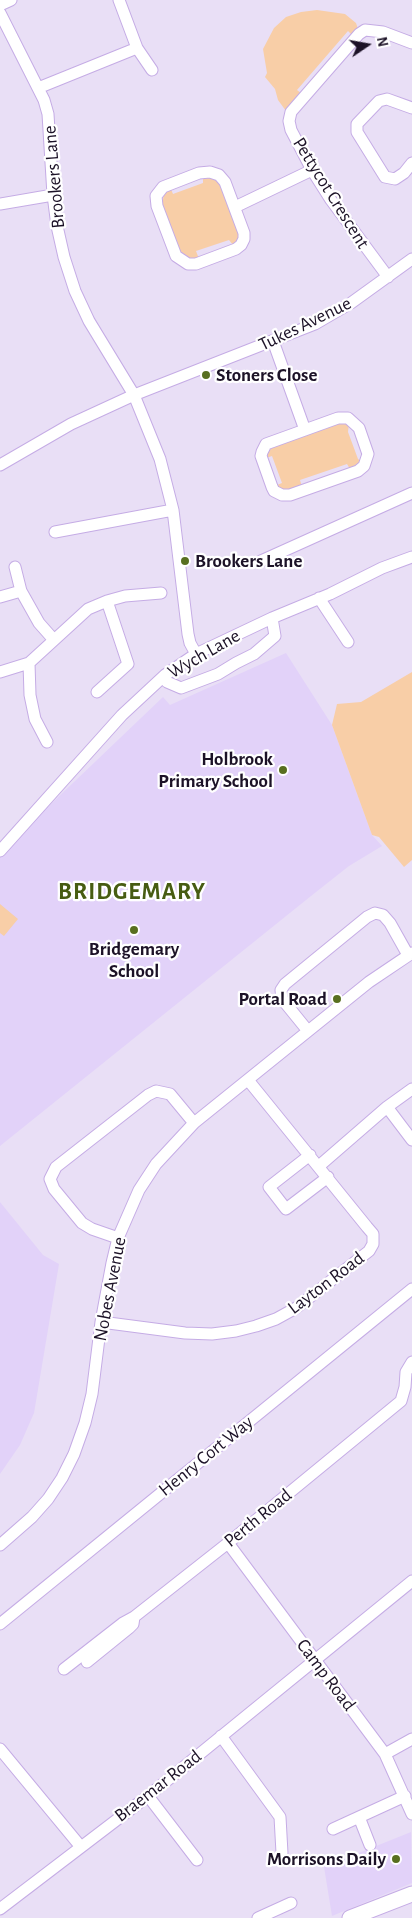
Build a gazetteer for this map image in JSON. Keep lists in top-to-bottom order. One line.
{"streets":{"street":["Brookers Lane","Pettycot Crescent","Tukes Avenue","Wych Lane","Layton Road","Nobes Avenue","Henry Cort Way","Perth Road","Camp Road","Braemar Road"]},"crossings":[["Brookers Lane","Tukes Avenue"],["Brookers Lane","Wych Lane"],["Pettycot Crescent","Tukes Avenue"],["Layton Road","Nobes Avenue"],["Perth Road","Camp Road"],["Camp Road","Braemar Road"]],"districts":["BRIDGEMARY"],"places":["Stoners Close","Brookers Lane","Holbrook Primary School","Bridgemary School","Portal Road","Morrisons Daily"],"north":"right"}
